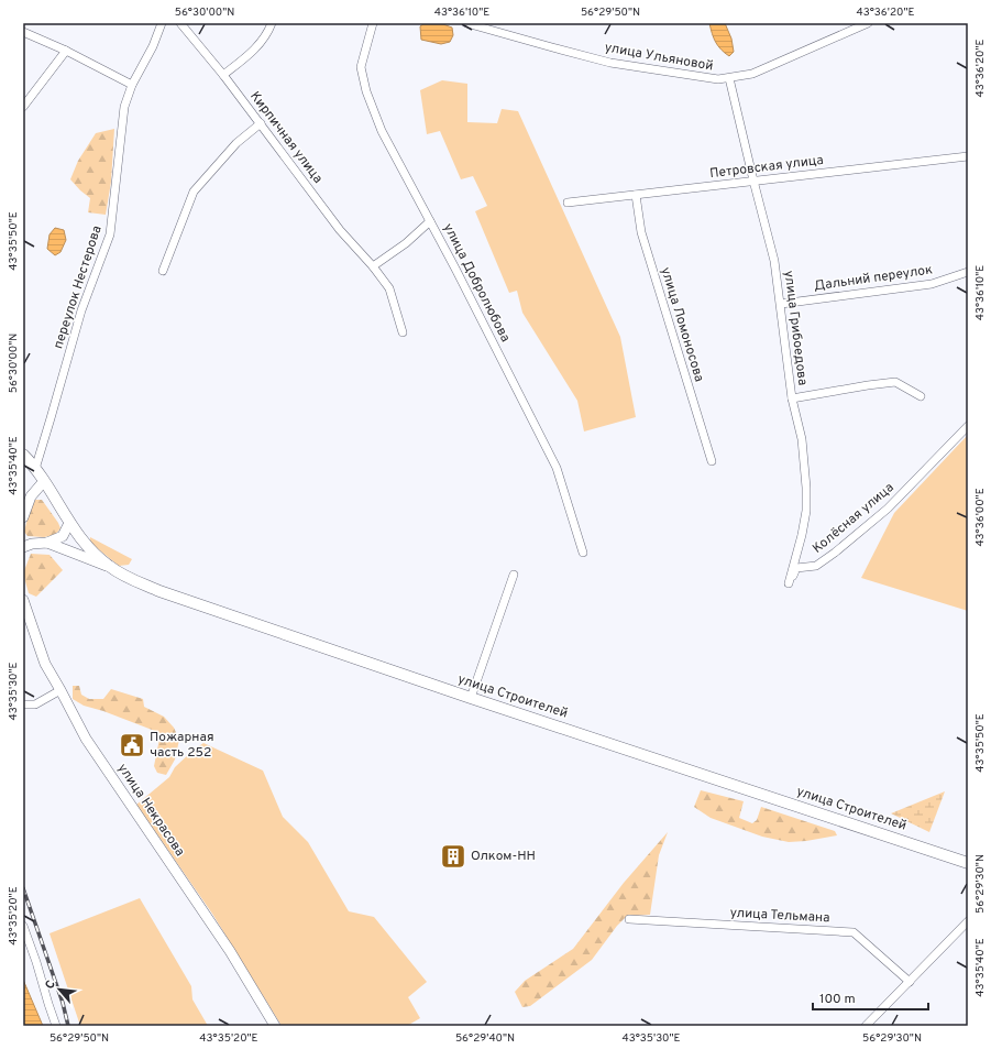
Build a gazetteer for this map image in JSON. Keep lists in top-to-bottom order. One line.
{"streets":{"main road":["улица Строителей"],"street":["улица Ульяновой","Кирпичная улица","Петровская улица","Дальний переулок","улица Добролюбова","переулок Нестерова","улица Ломоносова","улица Грибоедова","Колёсная улица","улица Некрасова","улица Тельмана"]},"crossings":[["улица Ульяновой","улица Грибоедова"],["Петровская улица","улица Ломоносова"],["Петровская улица","улица Грибоедова"],["Дальний переулок","улица Грибоедова"],["переулок Нестерова","улица Строителей"],["улица Грибоедова","Колёсная улица"]],"places":{"public building":["Пожарная часть 252"],"building":["Олком-НН"]},"scale_bar":"100 m","north":"top left","coordinates":["56°30'00\"N","43°36'10\"E","56°29'50\"N","43°36'20\"E","43°35'50\"E","43°35'40\"E","43°36'00\"E","43°35'30\"E","56°29'30\"N","43°35'20\"E","56°29'40\"N"]}
